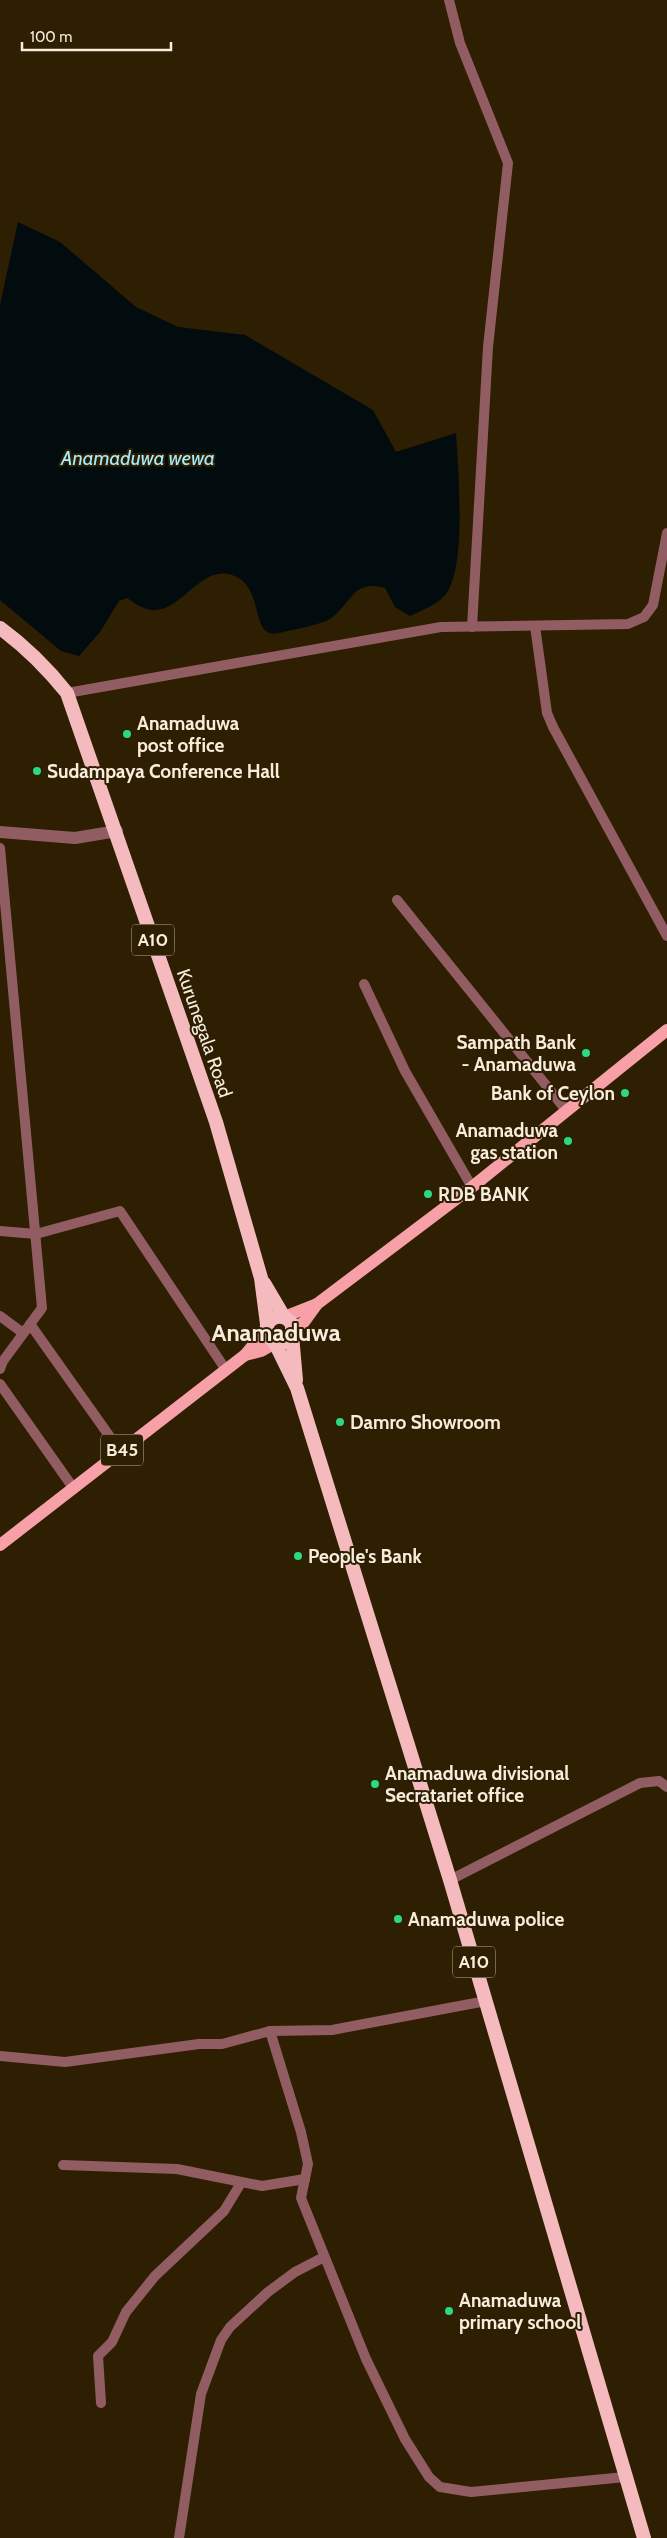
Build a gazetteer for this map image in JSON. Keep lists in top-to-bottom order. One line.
{"streets":{"highway":["A10","Kurunegala Road"],"main road":["B45"]},"crossings":[["A10","Kurunegala Road"],["A10","B45"],["Kurunegala Road","B45"]],"districts":["Anamaduwa"],"water":["Anamaduwa wewa"],"places":["Anamaduwa post office","Sudampaya Conference Hall","Sampath Bank - Anamaduwa","Bank of Ceylon","Anamaduwa gas station","RDB BANK","Damro Showroom","People's Bank","Anamaduwa divisional Secratariet office","Anamaduwa police","Anamaduwa primary school"],"scale_bar":"100 m"}
